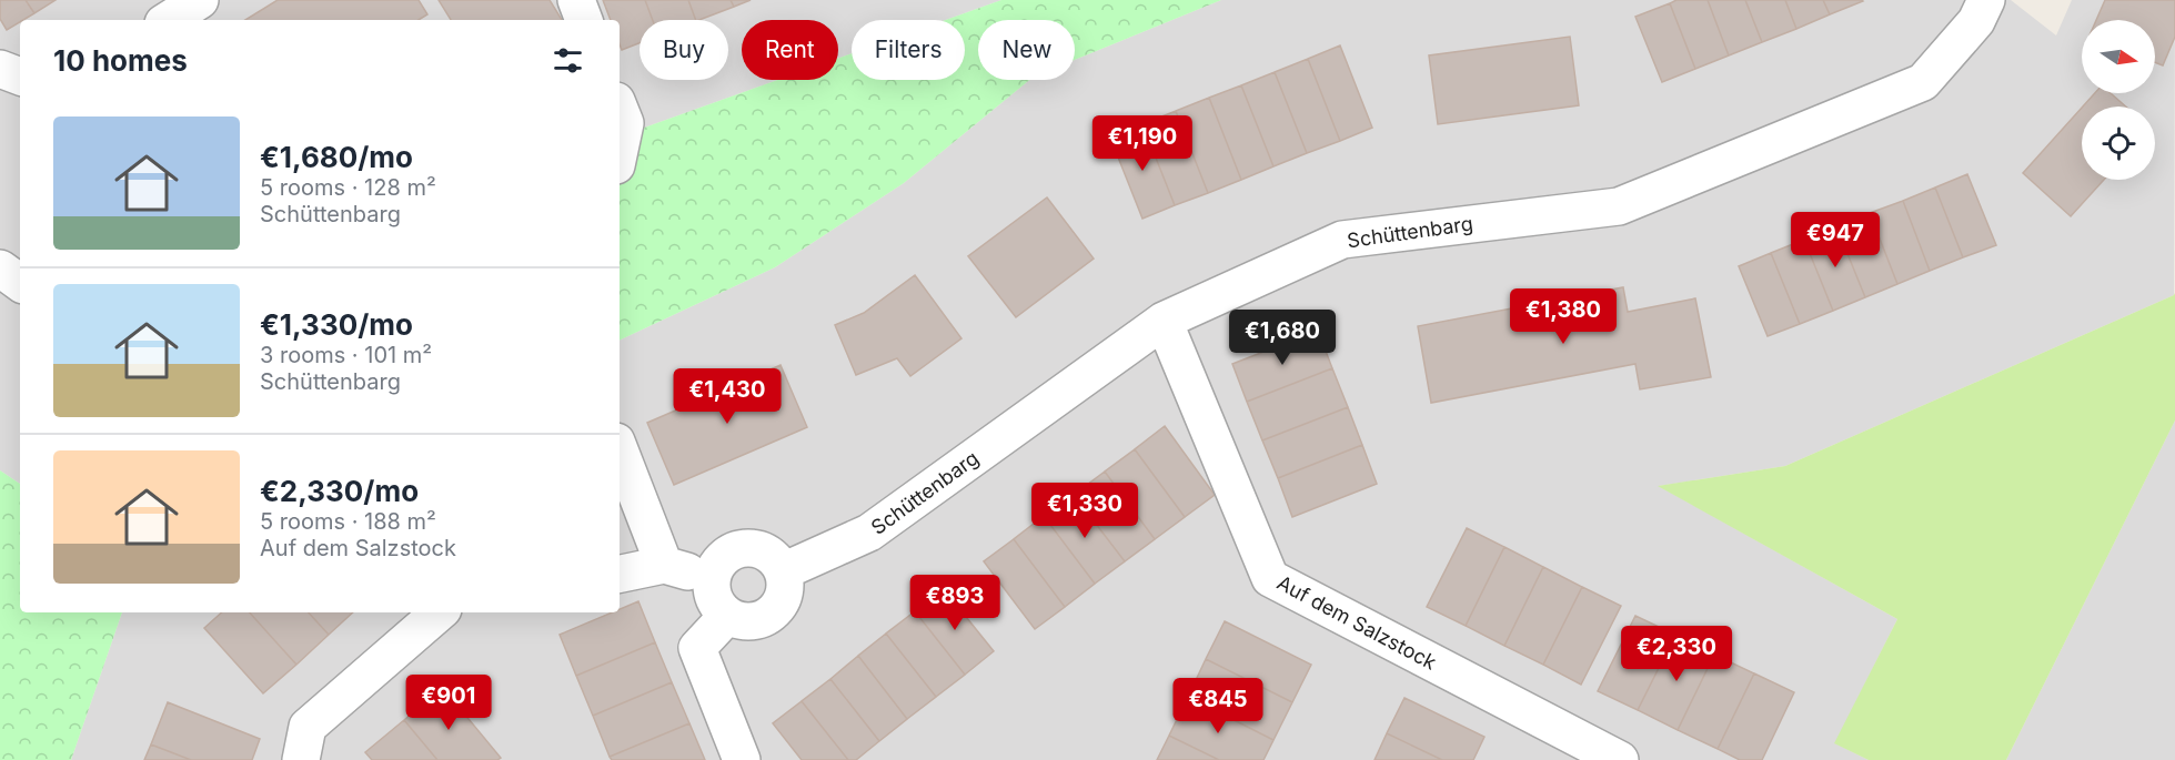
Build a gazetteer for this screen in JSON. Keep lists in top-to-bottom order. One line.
{"streets":{"street":["Schüttenbarg","Auf dem Salzstock"]},"crossings":[["Schüttenbarg","Auf dem Salzstock"]],"north":"right","page":{"chip":["Buy","Rent","Filters","New"],"heading":"10 homes","list":[{"name":"€1,680/mo","note":"5 rooms · 128 m² · Schüttenbarg"},{"name":"€1,330/mo","note":"3 rooms · 101 m² · Schüttenbarg"},{"name":"€2,330/mo","note":"5 rooms · 188 m² · Auf dem Salzstock"}],"price":["€1,190","€947","€1,380","€1,680","€1,430","€1,330","€893","€2,330","€901","€845"]}}
